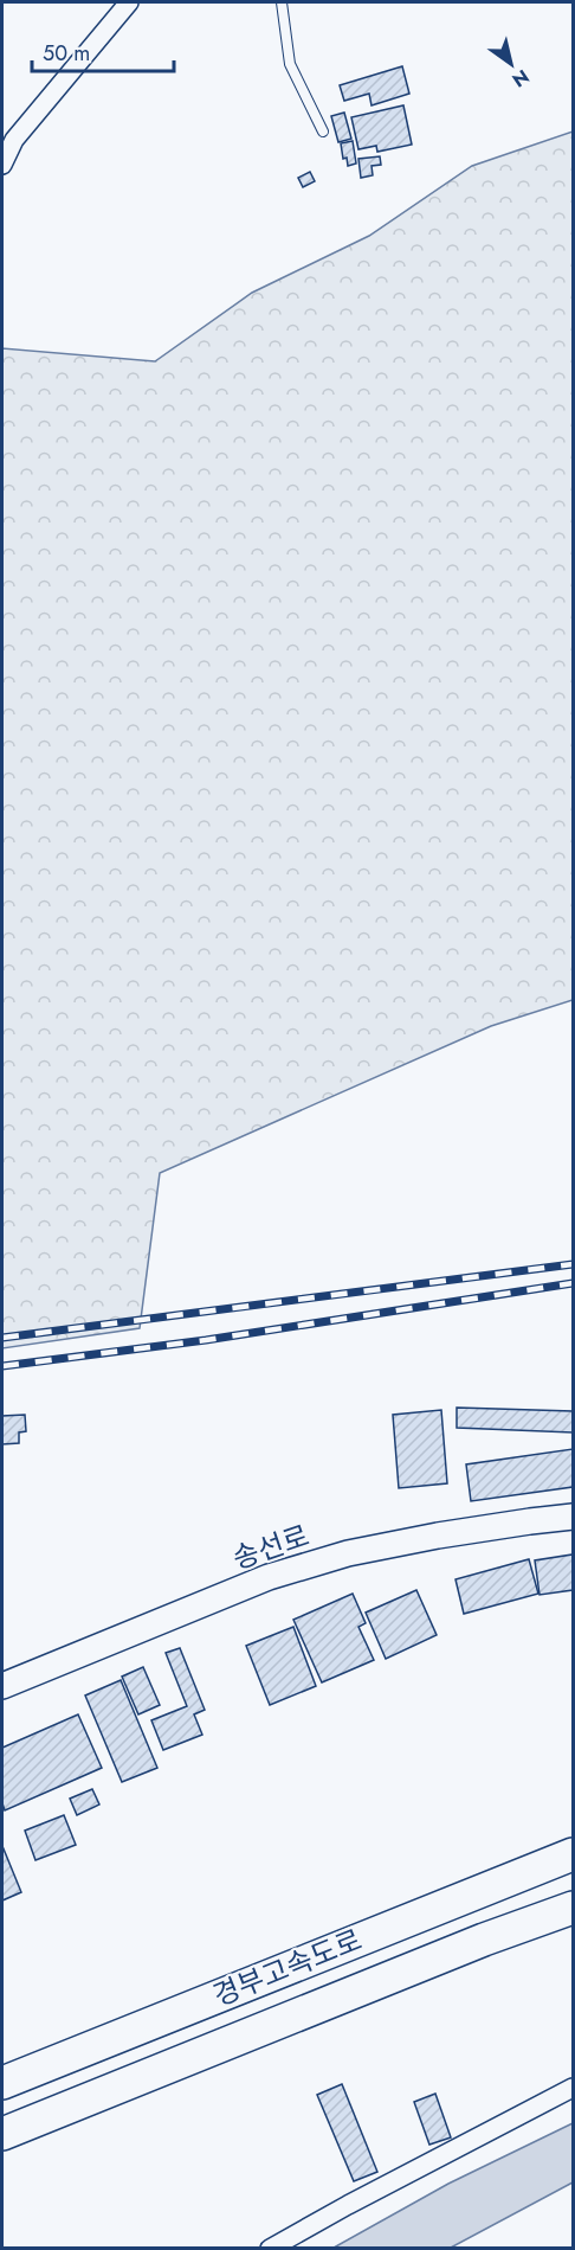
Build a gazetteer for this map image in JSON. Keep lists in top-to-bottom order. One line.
{"streets":{"highway":["경부고속도로"],"main road":["송선로"]},"scale_bar":"50 m","north":"bottom right"}
